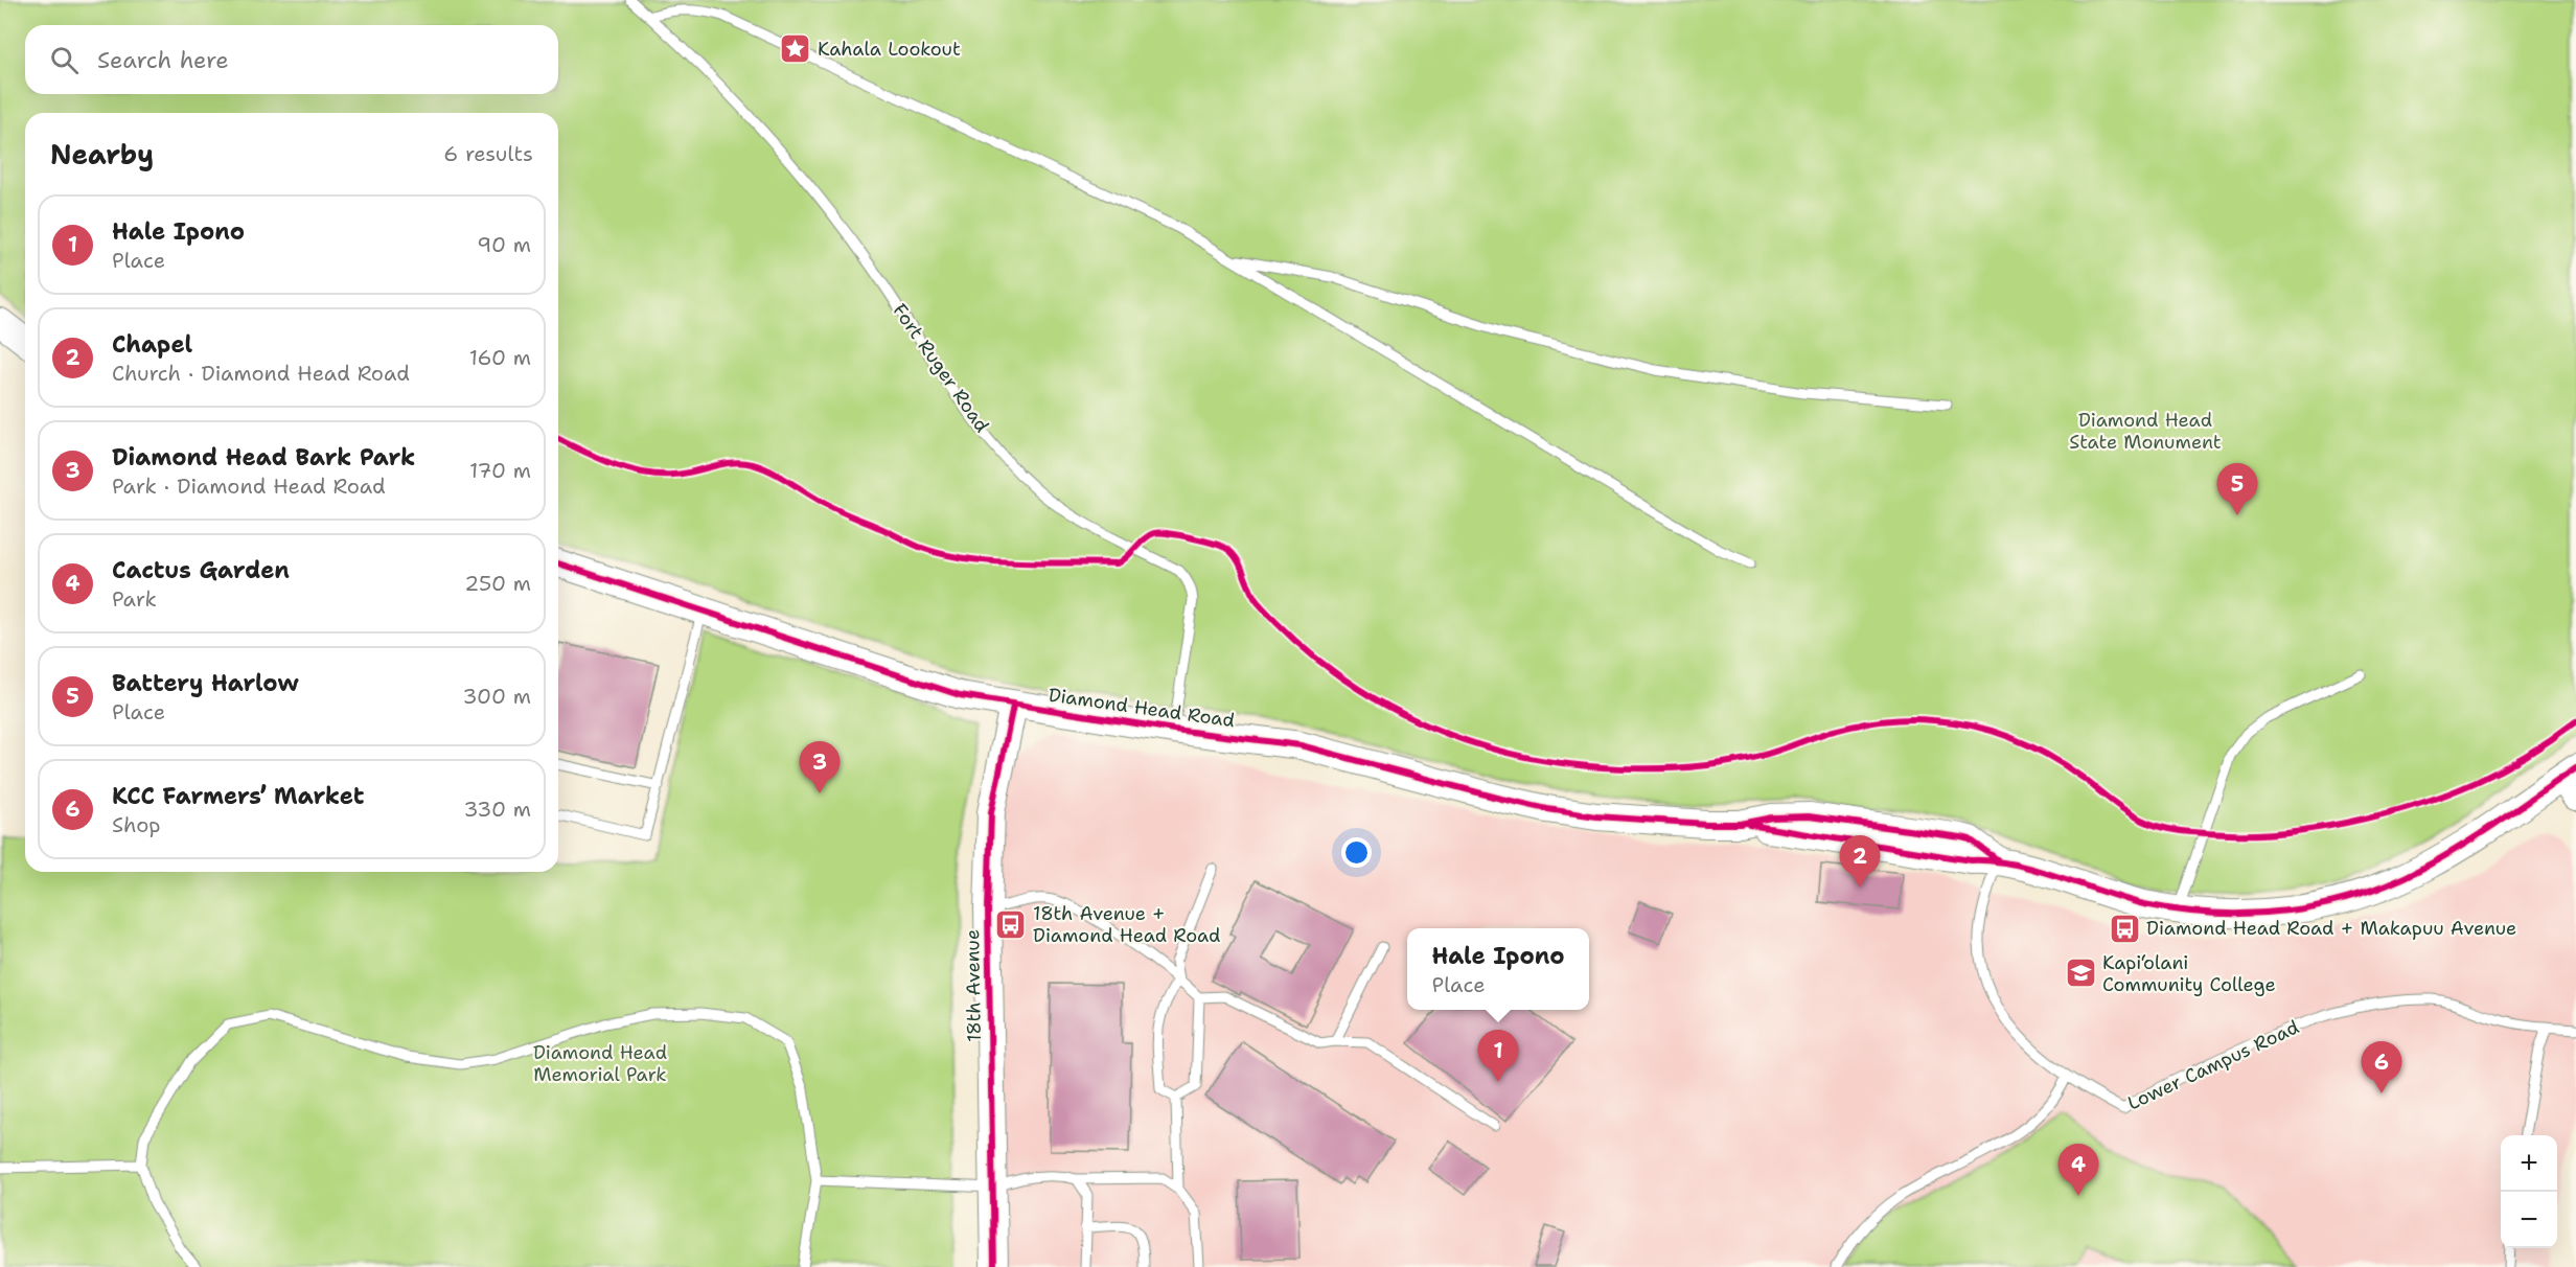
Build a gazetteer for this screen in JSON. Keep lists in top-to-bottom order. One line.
{"streets":{"street":["Diamond Head Road","18th Avenue"],"lane":["Fort Ruger Road","Lower Campus Road"]},"crossings":[["Fort Ruger Road","Diamond Head Road"],["Diamond Head Road","18th Avenue"],["Diamond Head Road","Lower Campus Road"]],"parks":["Diamond Head State Monument","Diamond Head Memorial Park"],"places":{"place":["Kahala Lookout"],"bus stop":["18th Avenue + Diamond Head Road","Diamond Head Road + Makapuu Avenue"],"school or university":["Kapi‘olani Community College"]},"page":{"search":"Search here","heading":["Nearby","6 results"],"list":[{"mark":"1","name":"Hale Ipono","note":"Place","value":"90 m"},{"mark":"2","name":"Chapel","note":"Church · Diamond Head Road","value":"160 m"},{"mark":"3","name":"Diamond Head Bark Park","note":"Park · Diamond Head Road","value":"170 m"},{"mark":"4","name":"Cactus Garden","note":"Park","value":"250 m"},{"mark":"5","name":"Battery Harlow","note":"Place","value":"300 m"},{"mark":"6","name":"KCC Farmers’ Market","note":"Shop","value":"330 m"}],"pins":["5","3","2","1","6","4"],"popup":["Hale Ipono","Place"],"map_buttons":["+","−"]}}
